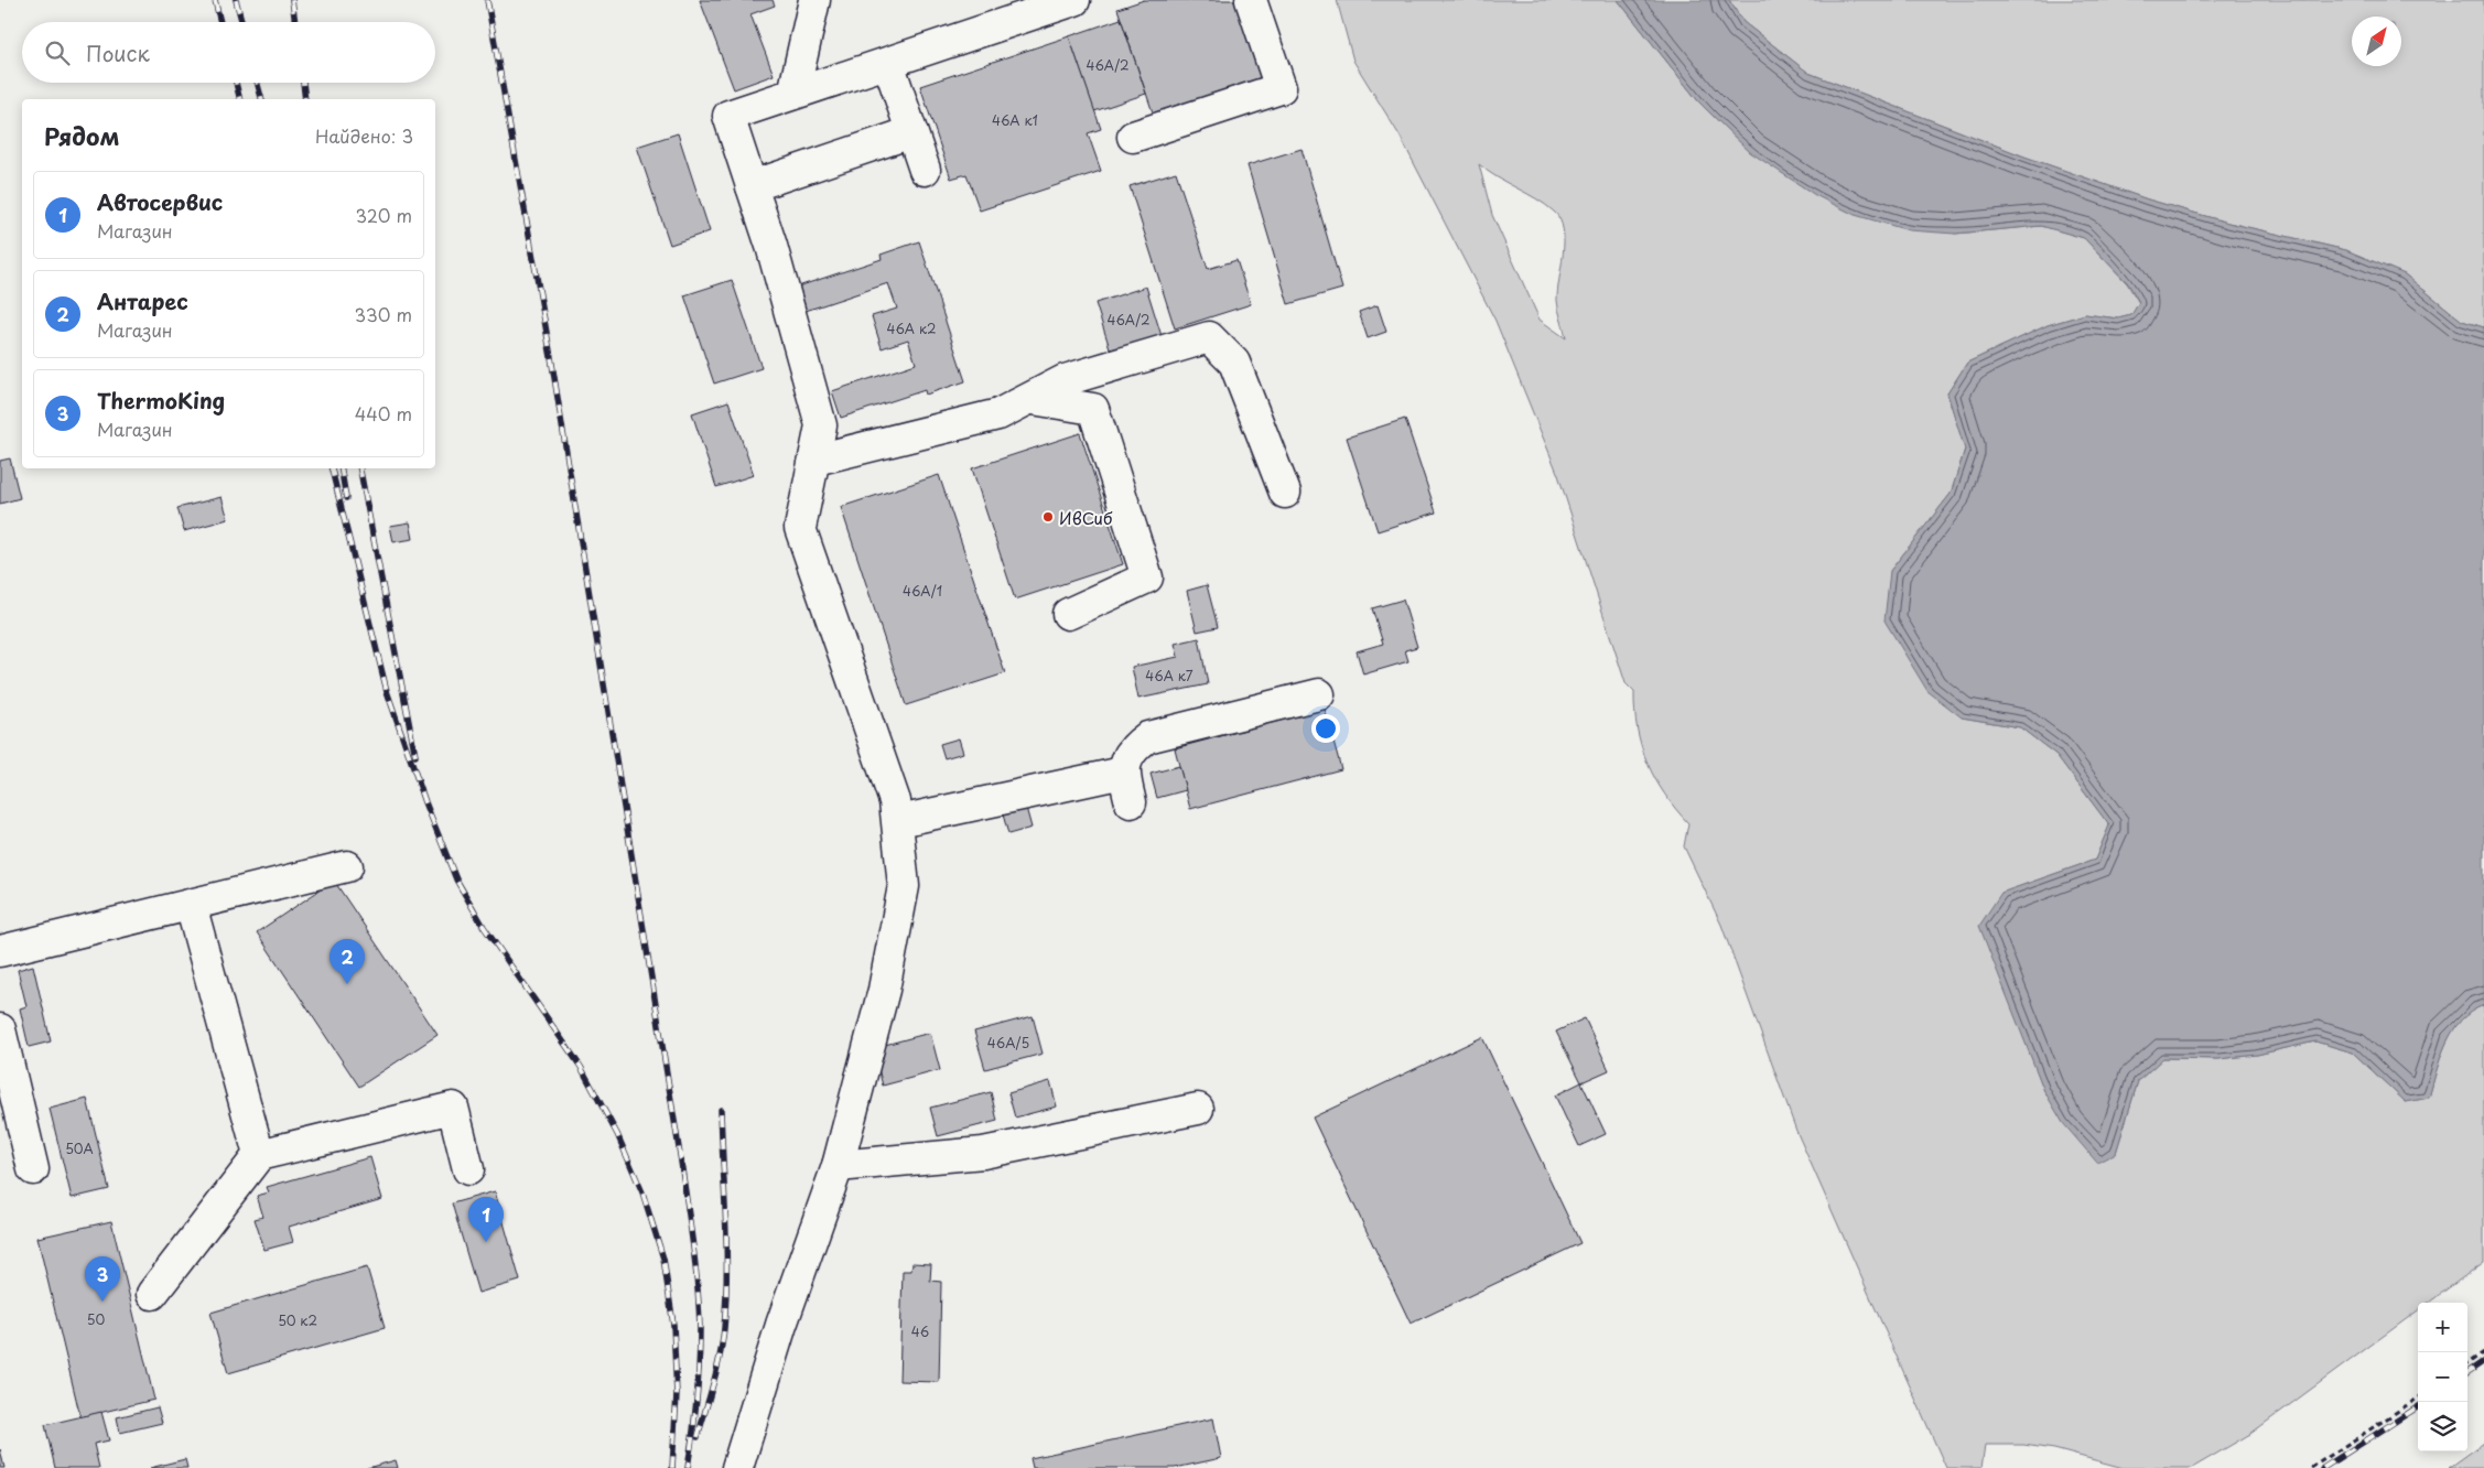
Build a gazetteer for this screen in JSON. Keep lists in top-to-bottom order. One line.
{"places":["ИвСиб"],"house_numbers":["46А/2","46А к1","46А/2","46А к2","46А/1","46А к7","46А/5","50А","50","50 к2","46"],"north":"top right","page":{"search":"Поиск","heading":["Рядом","Найдено: 3"],"list":[{"mark":"1","name":"Автосервис","note":"Магазин","value":"320 m"},{"mark":"2","name":"Антарес","note":"Магазин","value":"330 m"},{"mark":"3","name":"ThermoKing","note":"Магазин","value":"440 m"}],"pins":["2","1","3"],"map_buttons":["+","−"]}}
